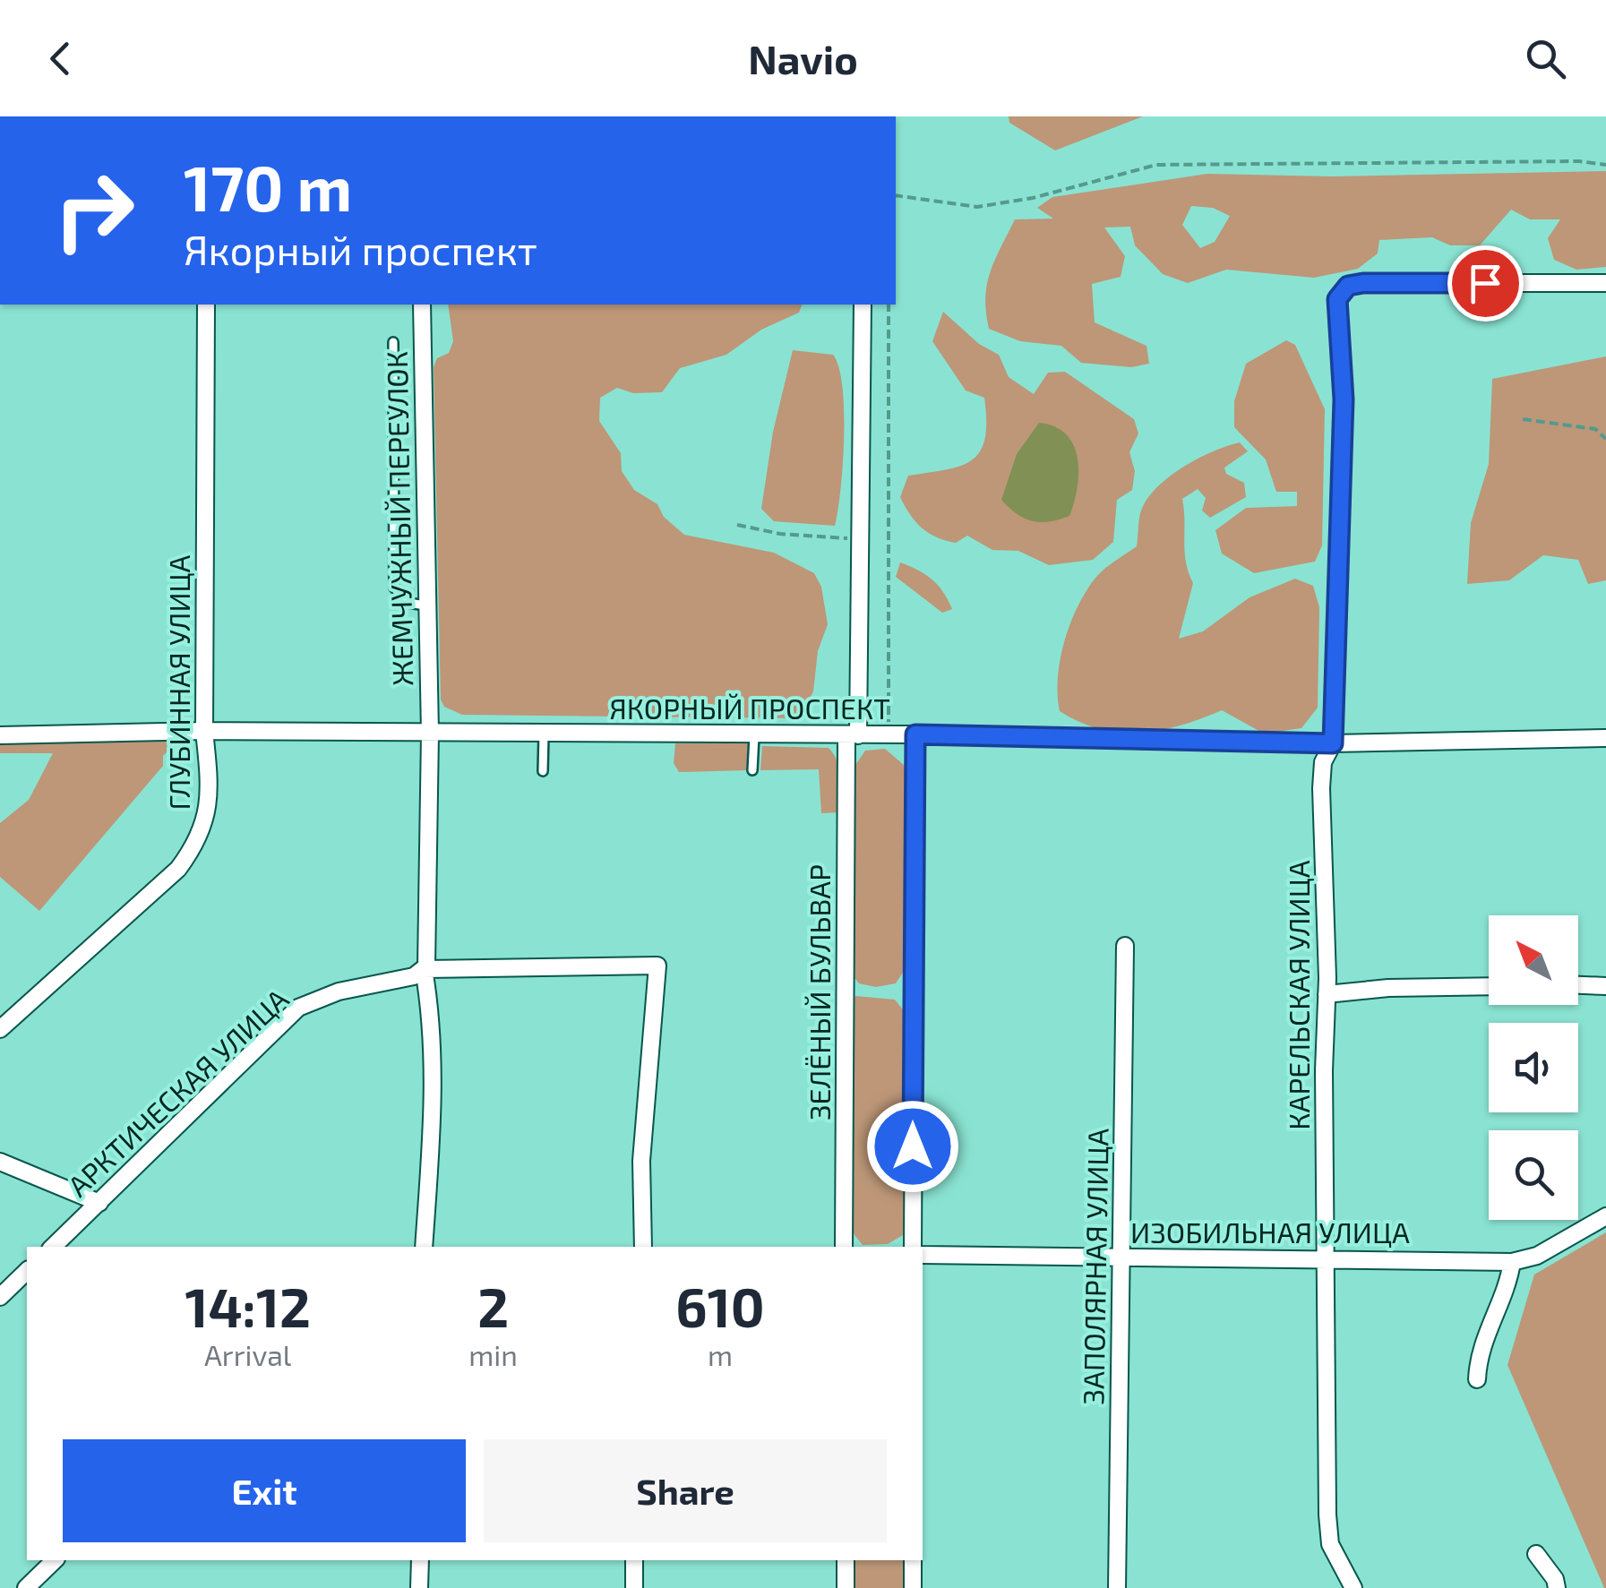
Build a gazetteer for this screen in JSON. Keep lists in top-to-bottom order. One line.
{"streets":{"street":["ЖЕМЧУЖНЫЙ ПЕРЕУЛОК","ГЛУБИННАЯ УЛИЦА","ЯКОРНЫЙ ПРОСПЕКТ","ЗЕЛЁНЫЙ БУЛЬВАР","КАРЕЛЬСКАЯ УЛИЦА","АРКТИЧЕСКАЯ УЛИЦА","ИЗОБИЛЬНАЯ УЛИЦА","ЗАПОЛЯРНАЯ УЛИЦА"]},"crossings":[["ЖЕМЧУЖНЫЙ ПЕРЕУЛОК","ЯКОРНЫЙ ПРОСПЕКТ"],["ЖЕМЧУЖНЫЙ ПЕРЕУЛОК","АРКТИЧЕСКАЯ УЛИЦА"],["ГЛУБИННАЯ УЛИЦА","ЯКОРНЫЙ ПРОСПЕКТ"],["ЯКОРНЫЙ ПРОСПЕКТ","ЗЕЛЁНЫЙ БУЛЬВАР"],["ЯКОРНЫЙ ПРОСПЕКТ","КАРЕЛЬСКАЯ УЛИЦА"],["КАРЕЛЬСКАЯ УЛИЦА","ИЗОБИЛЬНАЯ УЛИЦА"],["ИЗОБИЛЬНАЯ УЛИЦА","ЗАПОЛЯРНАЯ УЛИЦА"]],"north":"top left","page":{"header":"Navio","turn":["170 m","Якорный проспект"],"eta":["14:12","Arrival","2","min","610","m"],"buttons":["Exit","Share"]}}
